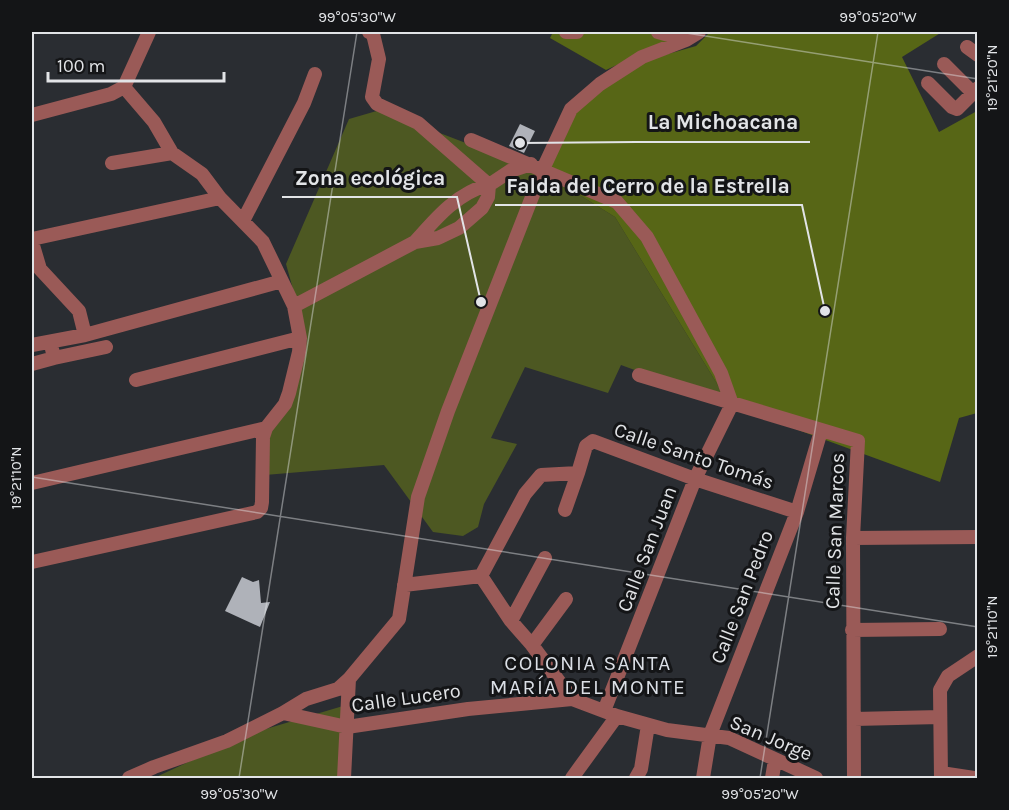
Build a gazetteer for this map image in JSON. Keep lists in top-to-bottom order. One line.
{"streets":{"street":["Calle Santo Tomás","Calle San Marcos","Calle San Juan","Calle San Pedro","Calle Lucero","San Jorge"]},"crossings":[["Calle Santo Tomás","Calle San Juan"],["Calle Santo Tomás","Calle San Pedro"],["Calle San Marcos","Calle San Juan"],["Calle San Marcos","Calle San Pedro"],["Calle San Juan","San Jorge"],["Calle San Pedro","San Jorge"],["Calle Lucero","San Jorge"]],"districts":["COLONIA SANTA MARÍA DEL MONTE"],"places":["La Michoacana","Zona ecológica","Falda del Cerro de la Estrella"],"scale_bar":"100 m","coordinates":["99°05'30\"W","99°05'20\"W","19°21'20\"N","19°21'10\"N"]}
